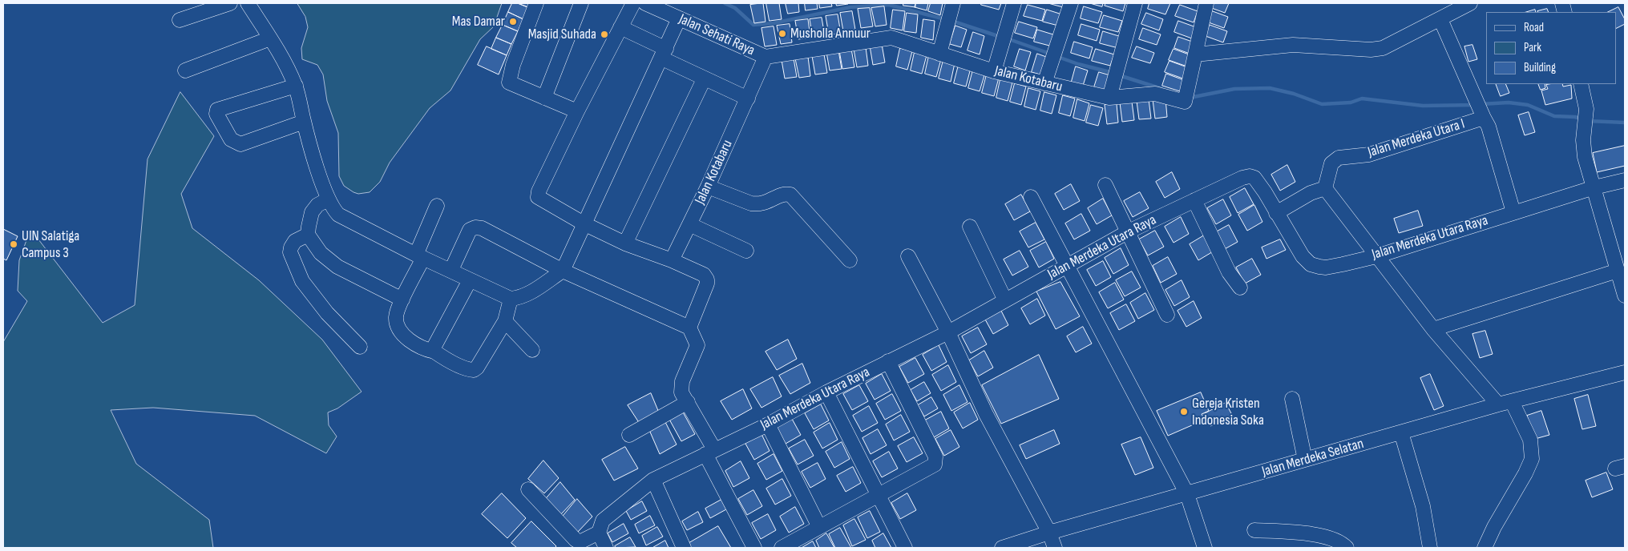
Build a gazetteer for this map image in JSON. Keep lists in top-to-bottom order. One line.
{"streets":{"street":["Jalan Sehati Raya","Jalan Kotabaru","Jalan Merdeka Utara I","Jalan Merdeka Utara Raya","Jalan Merdeka Selatan"]},"crossings":[["Jalan Sehati Raya","Jalan Kotabaru"],["Jalan Merdeka Utara I","Jalan Merdeka Utara Raya"]],"places":["Mas Damar","Musholla Annuur","Masjid Suhada","UIN Salatiga Campus 3","Gereja Kristen Indonesia Soka"],"legend":["Road","Park","Building"]}
